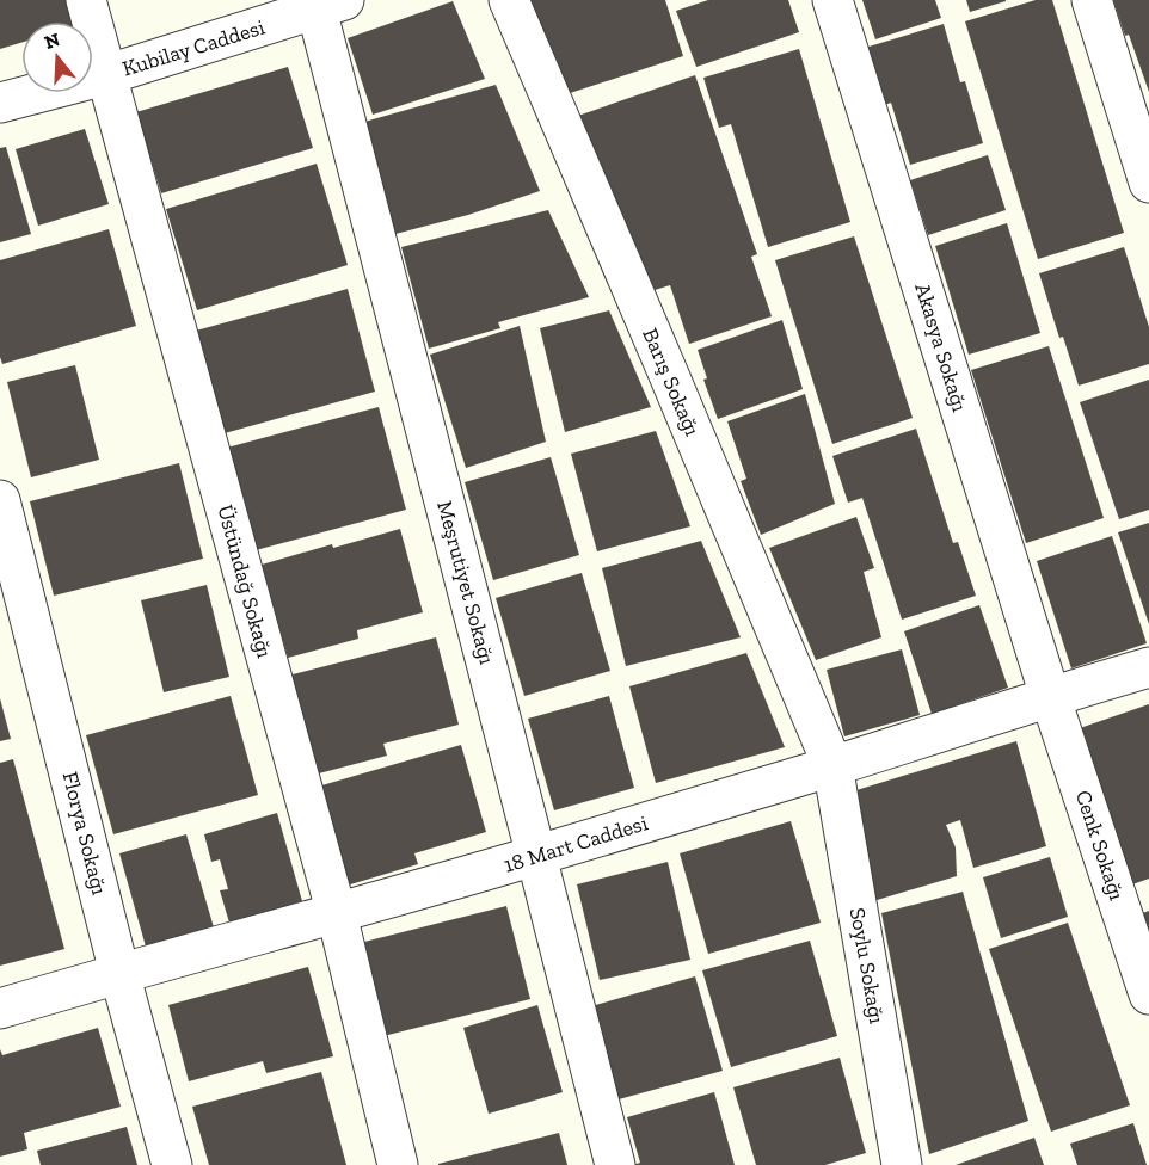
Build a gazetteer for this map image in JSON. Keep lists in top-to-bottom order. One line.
{"streets":{"street":["Kubilay Caddesi","Akasya Sokağı","Barış Sokağı","Üstündağ Sokağı","Meşrutiyet Sokağı","Florya Sokağı","18 Mart Caddesi","Cenk Sokağı","Soylu Sokağı"]},"crossings":[["Kubilay Caddesi","Üstündağ Sokağı"],["Kubilay Caddesi","Meşrutiyet Sokağı"],["Akasya Sokağı","18 Mart Caddesi"],["Akasya Sokağı","Cenk Sokağı"],["Barış Sokağı","18 Mart Caddesi"],["Barış Sokağı","Soylu Sokağı"],["Üstündağ Sokağı","18 Mart Caddesi"],["Meşrutiyet Sokağı","18 Mart Caddesi"],["Florya Sokağı","18 Mart Caddesi"],["18 Mart Caddesi","Cenk Sokağı"],["18 Mart Caddesi","Soylu Sokağı"]],"north":"top"}
